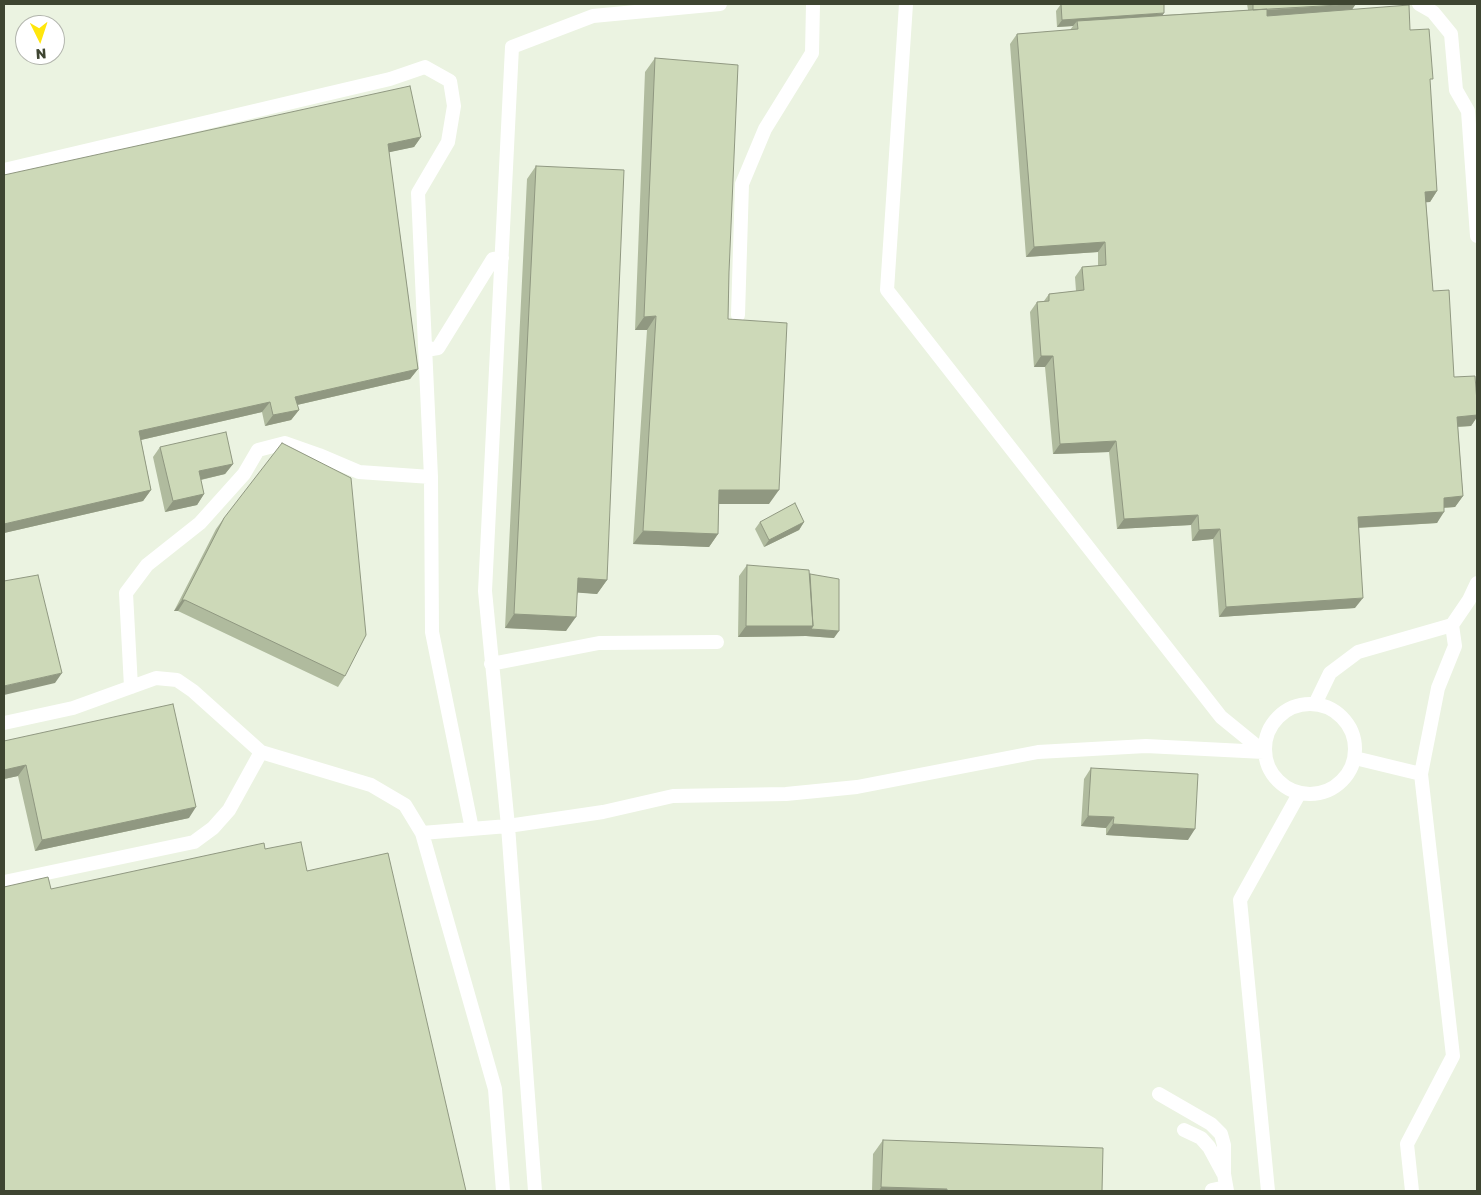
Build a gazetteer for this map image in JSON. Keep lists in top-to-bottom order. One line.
{"north":"bottom"}
